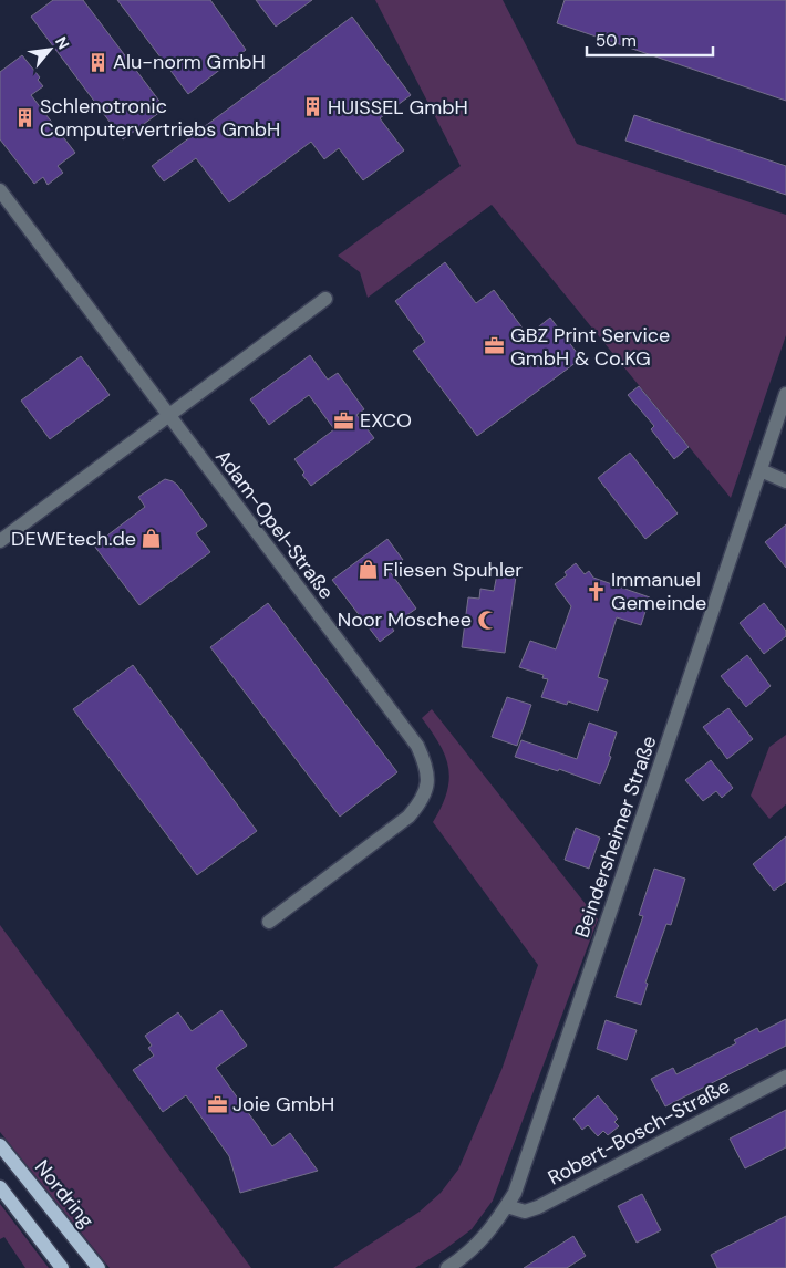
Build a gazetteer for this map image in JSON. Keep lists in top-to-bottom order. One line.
{"streets":{"main road":["Nordring"],"street":["Adam-Opel-Straße","Beindersheimer Straße","Robert-Bosch-Straße"]},"crossings":[["Beindersheimer Straße","Robert-Bosch-Straße"]],"places":{"building":["Alu-norm GmbH","HUISSEL GmbH","Schlenotronic Computervertriebs GmbH"],"office":["GBZ Print Service GmbH & Co.KG","EXCO","Joie GmbH"],"shop":["DEWEtech.de","Fliesen Spuhler"],"church":["Immanuel Gemeinde"],"mosque":["Noor Moschee"]},"scale_bar":"50 m","north":"top right"}
